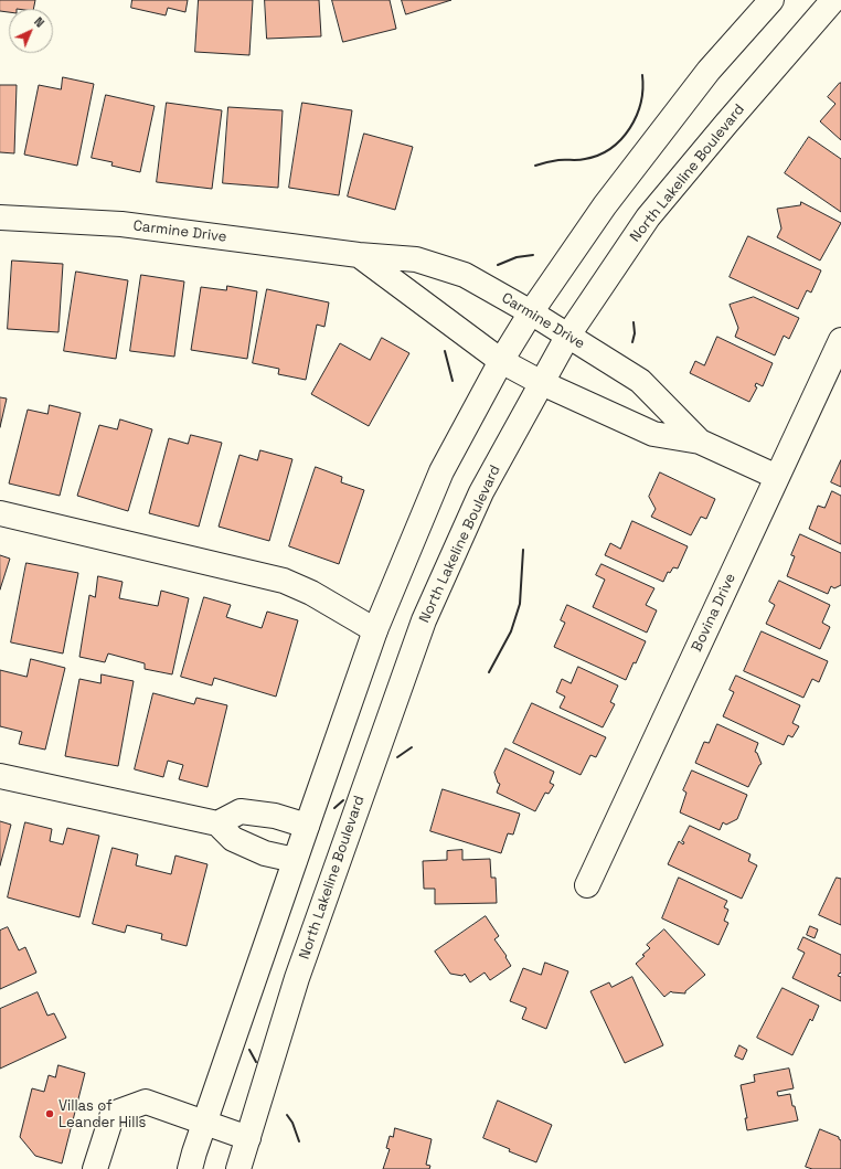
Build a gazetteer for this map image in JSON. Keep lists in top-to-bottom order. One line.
{"streets":{"main road":["North Lakeline Boulevard","Carmine Drive","Bovina Drive"]},"crossings":[["North Lakeline Boulevard","Carmine Drive"],["Carmine Drive","Bovina Drive"]],"places":["Villas of Leander Hills"],"north":"top right"}
